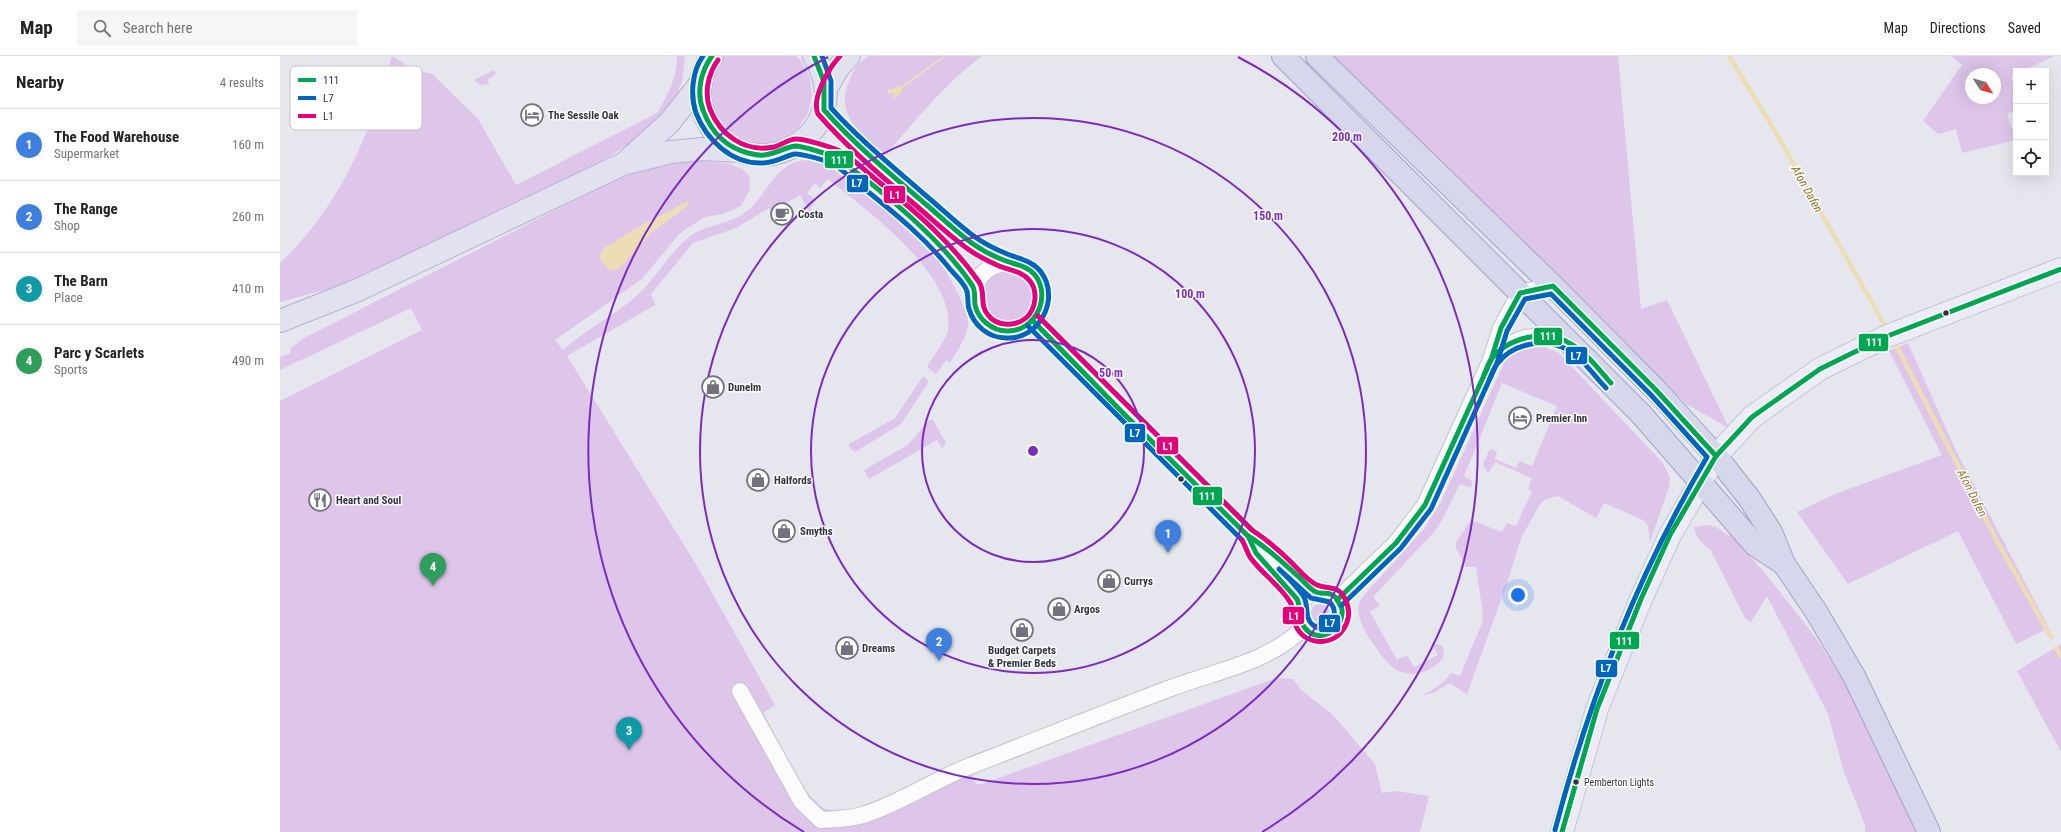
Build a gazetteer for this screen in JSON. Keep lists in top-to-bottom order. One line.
{"water":["Afon Dafen"],"places":{"hotel":["The Sessile Oak","Premier Inn"],"cafe":["Costa"],"shop":["Dunelm","Halfords","Smyths","Currys","Argos","Budget Carpets & Premier Beds","Dreams"],"restaurant":["Heart and Soul"],"other":["Pemberton Lights"]},"lines":["transit line 111","transit line L7","transit line L1"],"legend":["111","L7","L1"],"north":"bottom right","page":{"header":"Map","search":"Search here","nav":["Map","Directions","Saved"],"heading":["Nearby","4 results"],"map_buttons":["+","−"],"list":[{"mark":"1","name":"The Food Warehouse","note":"Supermarket","value":"160 m"},{"mark":"2","name":"The Range","note":"Shop","value":"260 m"},{"mark":"3","name":"The Barn","note":"Place","value":"410 m"},{"mark":"4","name":"Parc y Scarlets","note":"Sports","value":"490 m"}],"pins":["1","4","2","3"]},"rings":["200 m","150 m","100 m","50 m"]}
